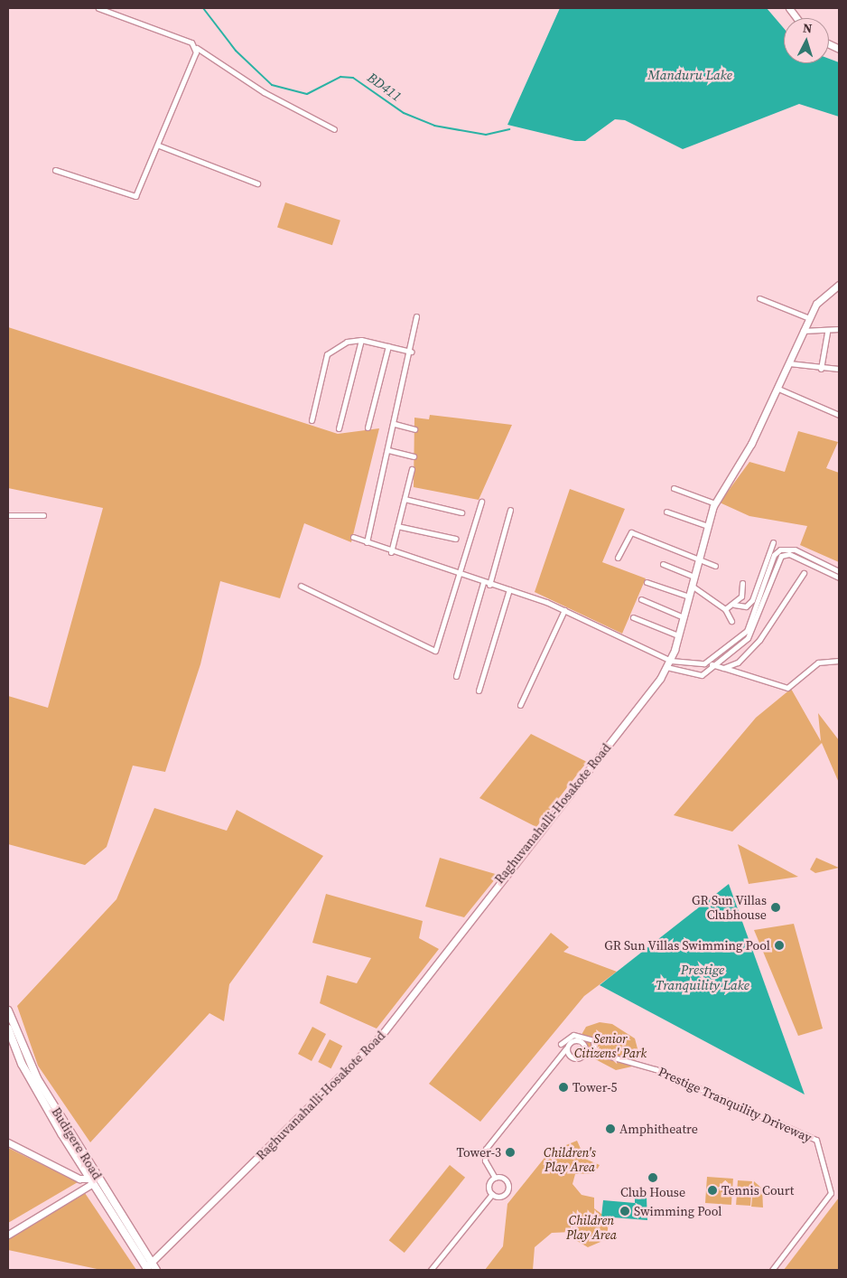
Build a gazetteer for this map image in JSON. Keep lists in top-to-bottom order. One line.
{"streets":{"main road":["Raghuvanahalli-Hosakote Road","Budigere Road"],"street":["Prestige Tranquility Driveway"]},"crossings":[["Raghuvanahalli-Hosakote Road","Budigere Road"]],"water":["Manduru Lake","BD411","Prestige Tranquility Lake"],"parks":["Senior Citizens' Park","Children's Play Area","Children Play Area"],"places":["GR Sun Villas Clubhouse","GR Sun Villas Swimming Pool","Tower-5","Amphitheatre","Tower-3","Club House","Tennis Court","Swimming Pool"],"north":"top"}
